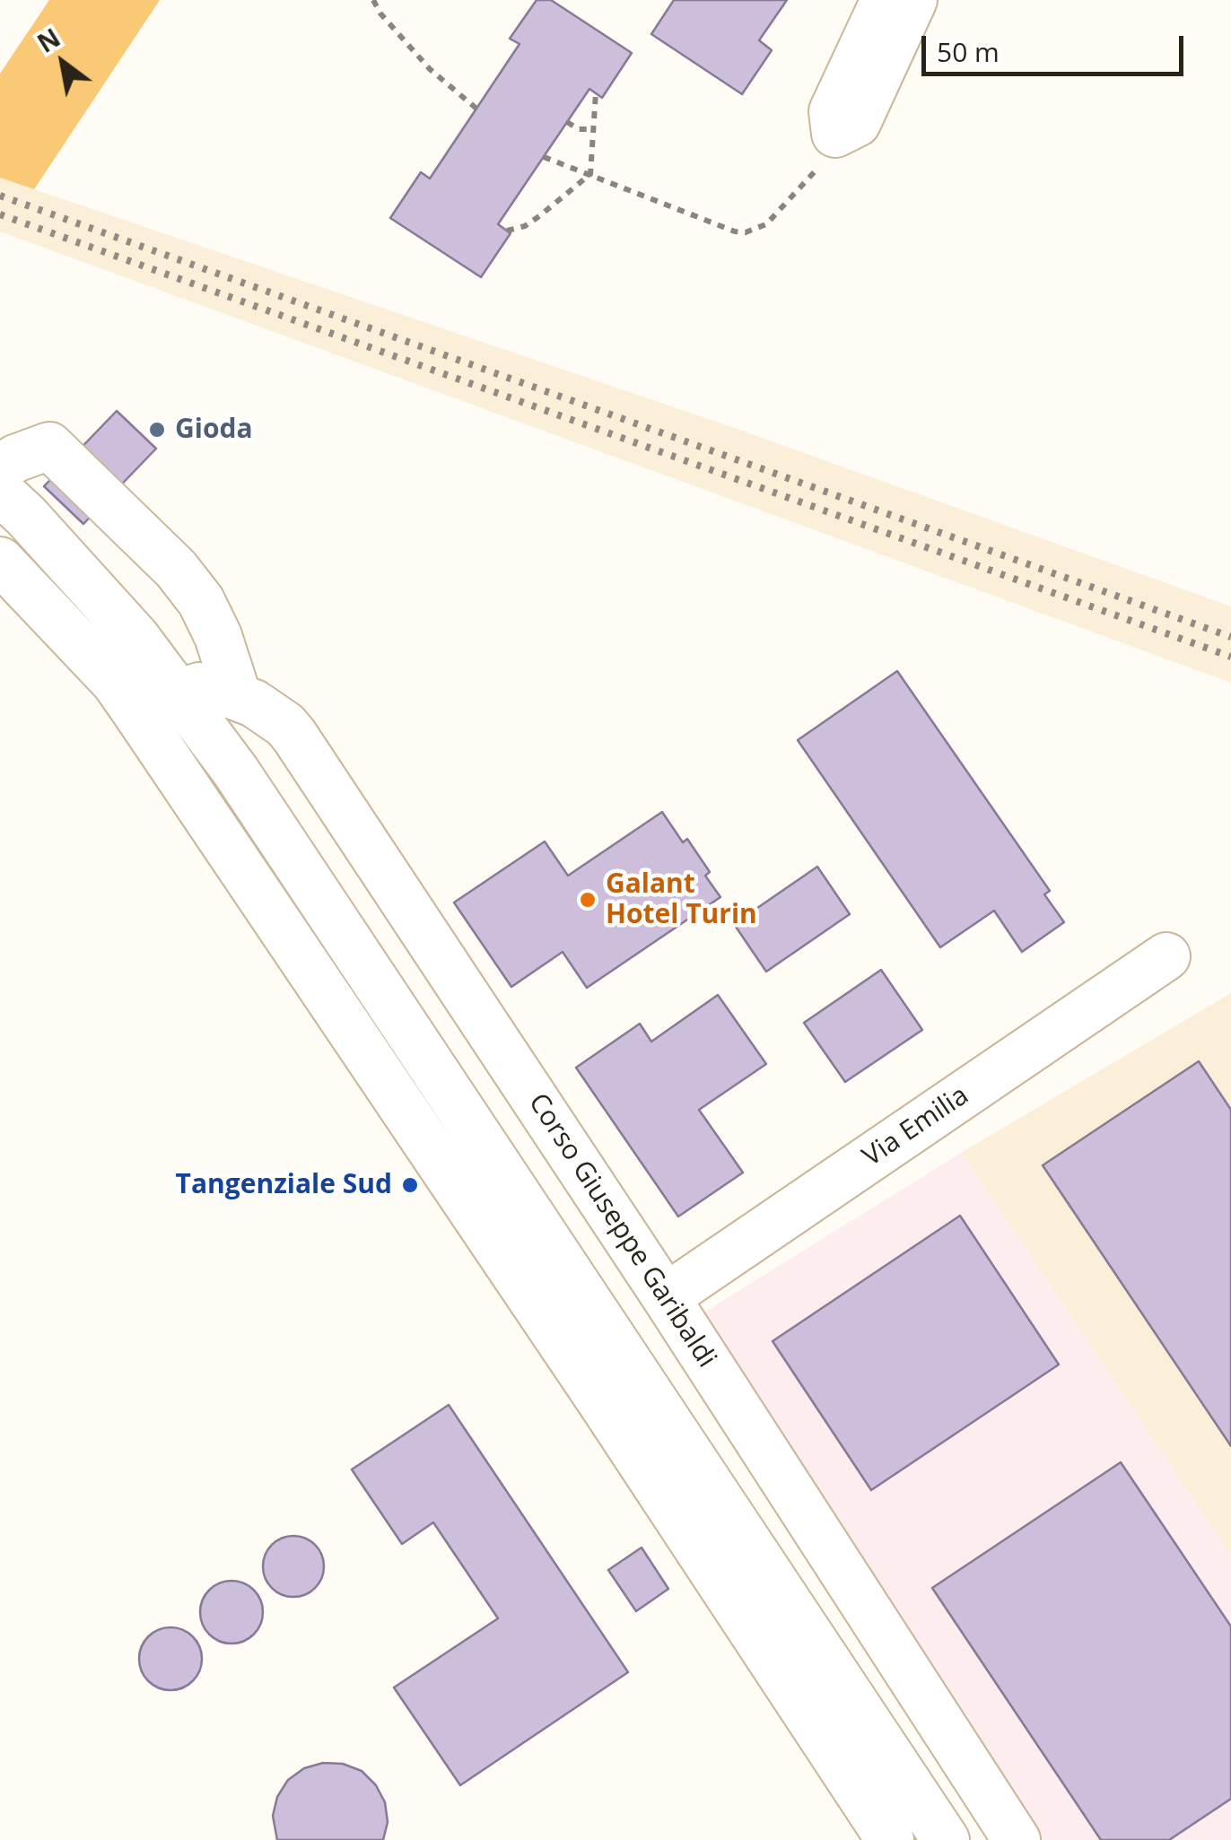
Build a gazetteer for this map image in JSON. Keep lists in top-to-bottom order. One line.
{"streets":{"street":["Via Emilia","Corso Giuseppe Garibaldi"]},"crossings":[["Via Emilia","Corso Giuseppe Garibaldi"]],"places":["Gioda","Galant Hotel Turin","Tangenziale Sud"],"scale_bar":"50 m","north":"top left"}
